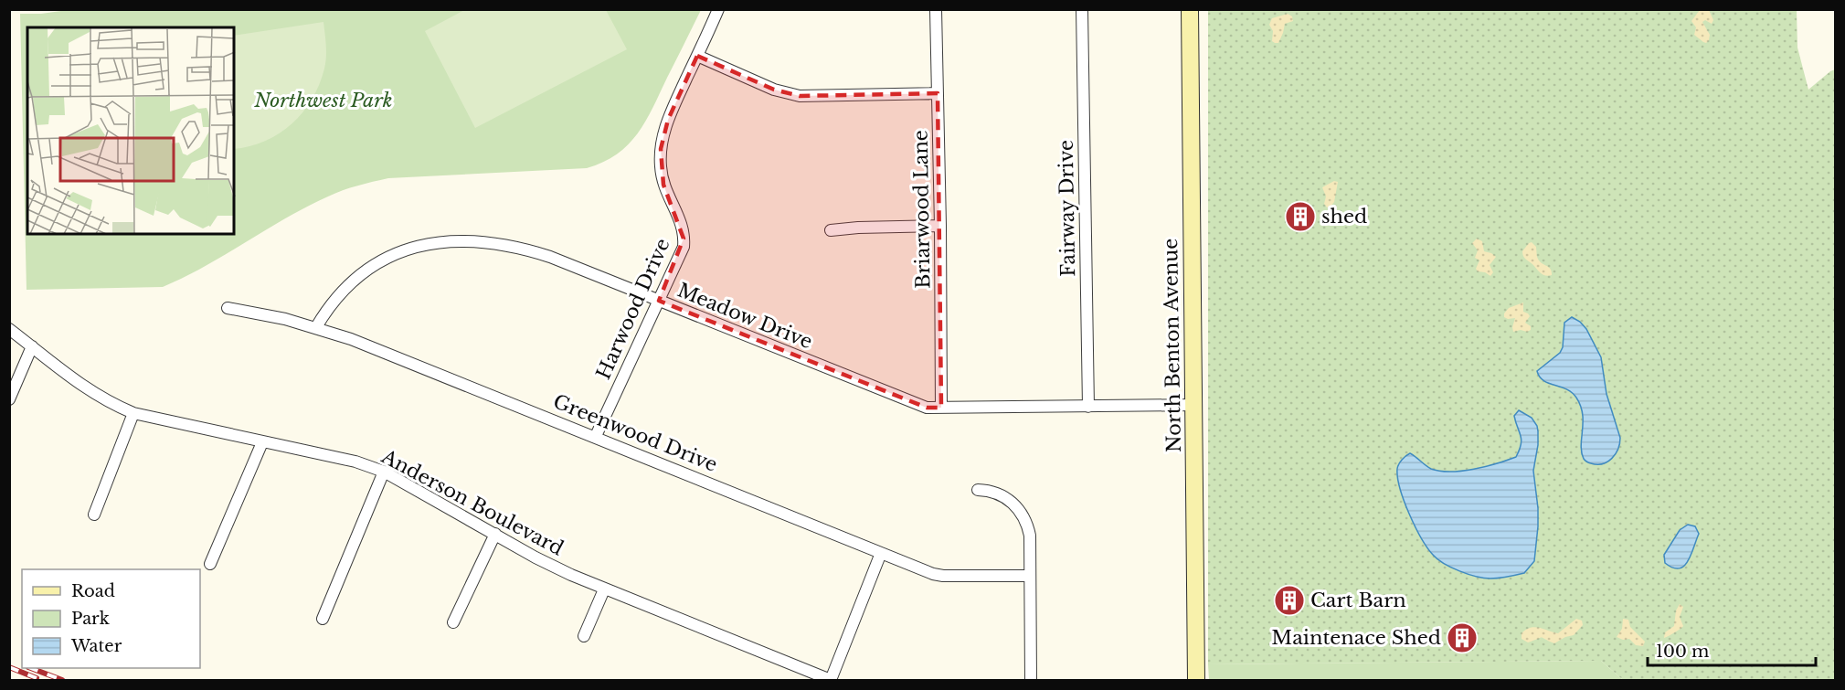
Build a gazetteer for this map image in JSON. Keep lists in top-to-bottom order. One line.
{"streets":{"main road":["North Benton Avenue"],"street":["Fairway Drive","Briarwood Lane","Harwood Drive","Meadow Drive","Greenwood Drive","Anderson Boulevard"]},"crossings":[["Fairway Drive","Meadow Drive"],["Briarwood Lane","Meadow Drive"],["Harwood Drive","Meadow Drive"],["Harwood Drive","Greenwood Drive"],["Meadow Drive","North Benton Avenue"],["Meadow Drive","Greenwood Drive"]],"parks":["Northwest Park"],"places":{"building":["shed","Cart Barn","Maintenace Shed"]},"legend":["Road","Park","Water"],"scale_bar":"100 m"}
